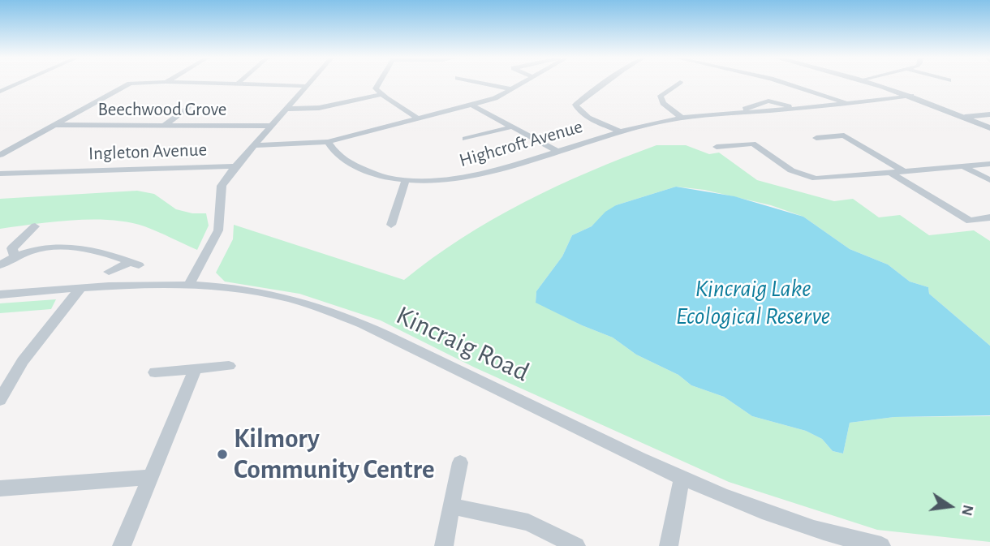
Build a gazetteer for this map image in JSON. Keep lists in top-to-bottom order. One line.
{"streets":{"street":["Beechwood Grove","Highcroft Avenue","Ingleton Avenue","Kincraig Road"]},"water":["Kincraig Lake Ecological Reserve"],"places":["Kilmory Community Centre"],"north":"right"}
